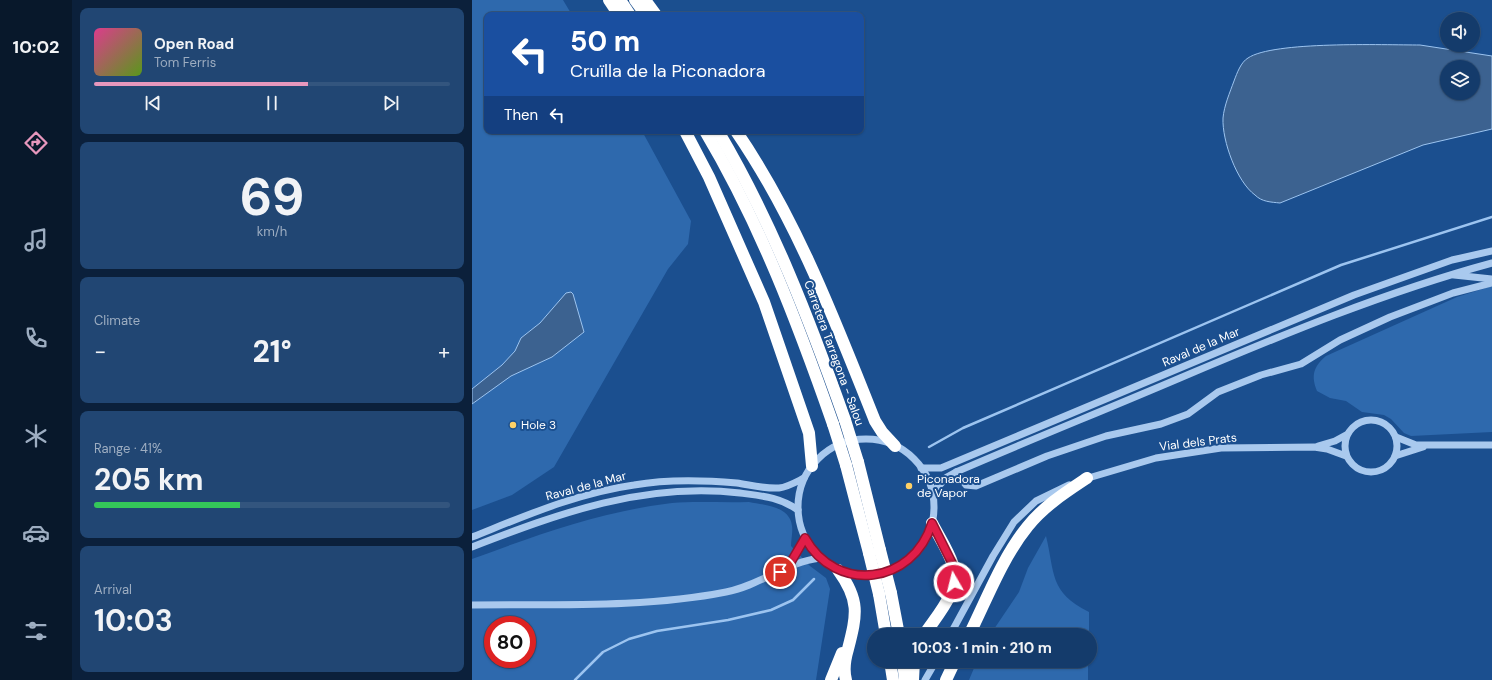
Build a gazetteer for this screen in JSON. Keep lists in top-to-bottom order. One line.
{"streets":{"highway":["Carretera Tarragona - Salou"],"street":["Raval de la Mar","Vial dels Prats"]},"places":["Hole 3","Piconadora de Vapor"],"page":{"tabs":"10:02","turn":["50 m","Cruïlla de la Piconadora"],"song":["Open Road","Tom Ferris"],"then":"Then","tile":[["69","km/h"],"Climate",["Range · 41%","205 km"],["Arrival","10:03"]],"heat":["−","21°","+"],"limit":"80","trip":"10:03 · 1 min · 210 m"}}
